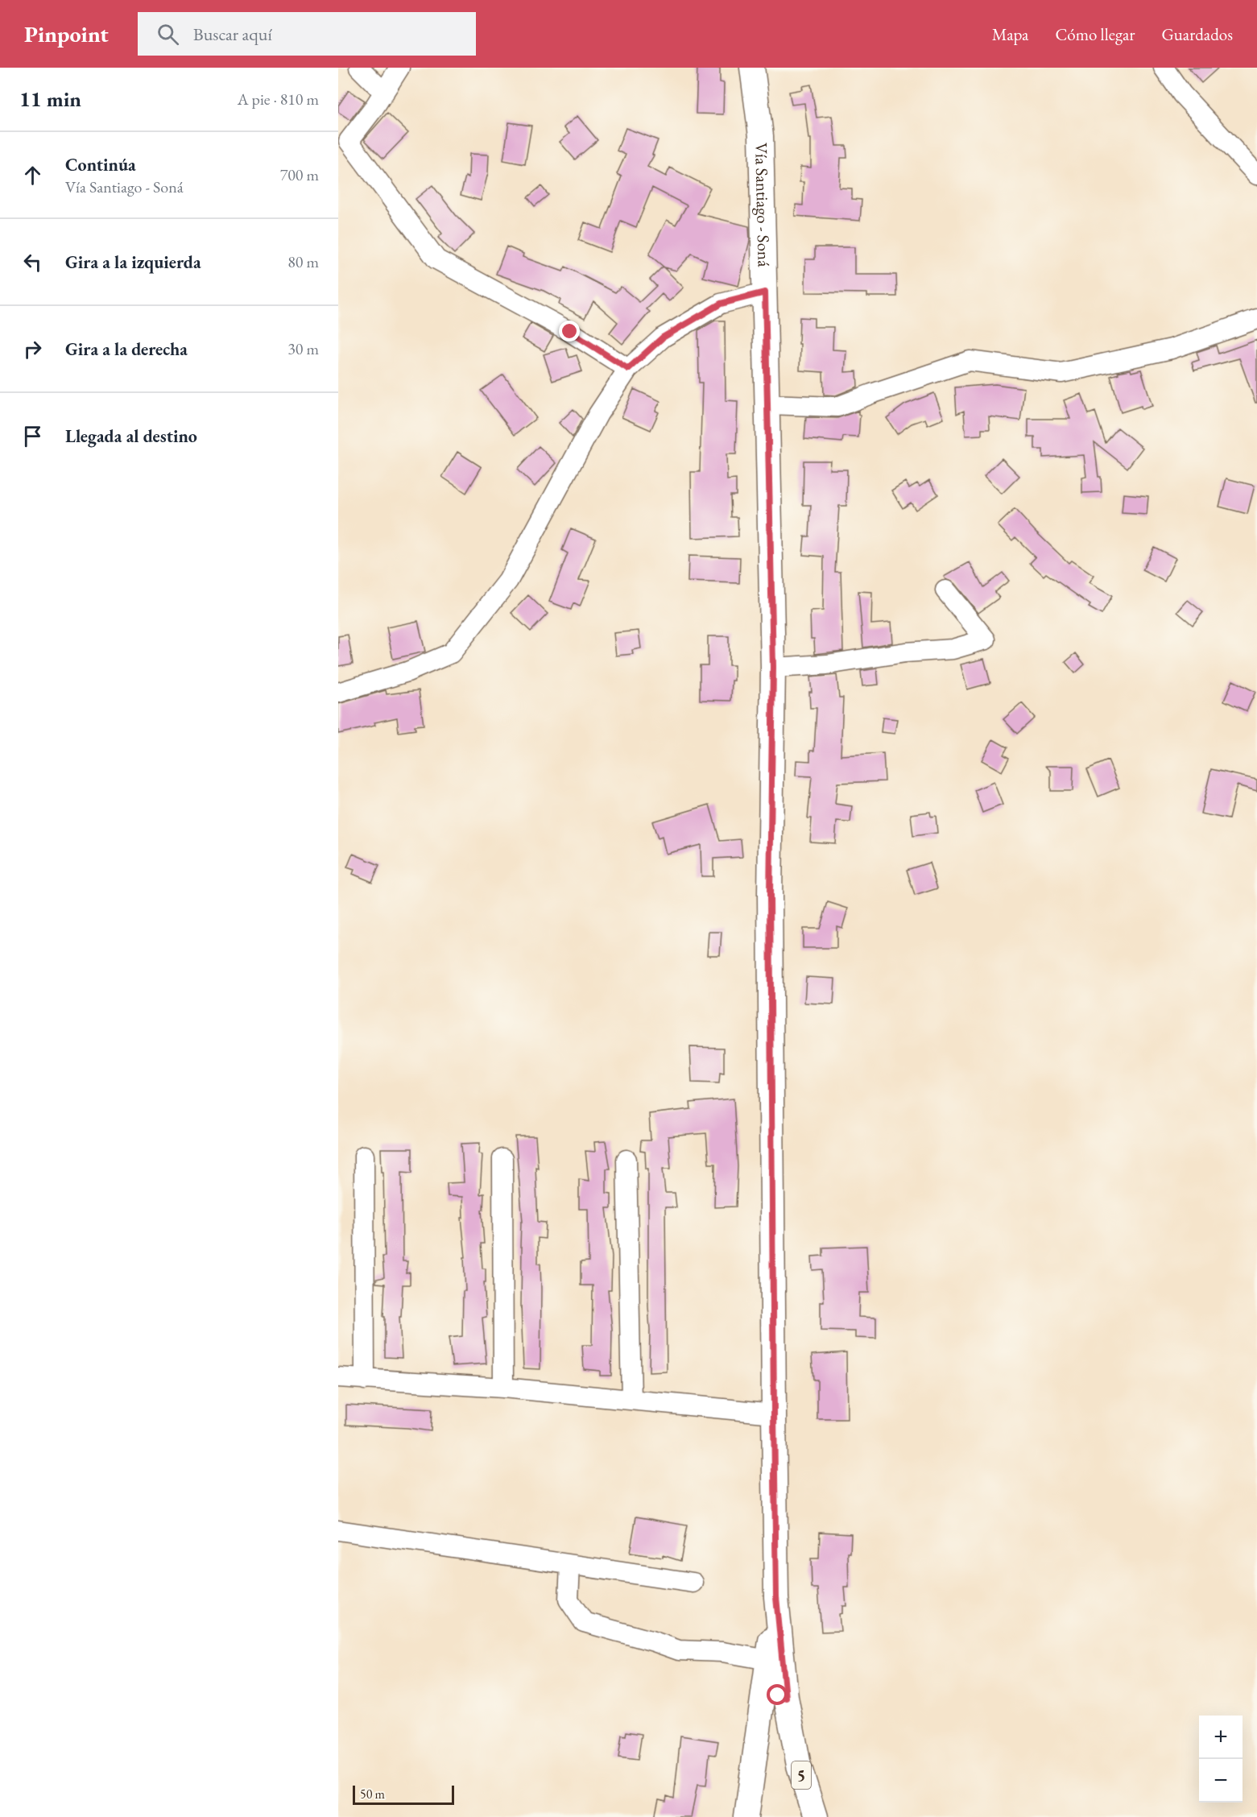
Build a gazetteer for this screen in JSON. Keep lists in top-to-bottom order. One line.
{"streets":{"main road":["Vía Santiago - Soná","5"]},"scale_bar":"50 m","page":{"header":"Pinpoint","search":"Buscar aquí","nav":["Mapa","Cómo llegar","Guardados"],"heading":["11 min","A pie · 810 m"],"list":[["Continúa","Vía Santiago - Soná","700 m"],["Gira a la izquierda","80 m"],["Gira a la derecha","30 m"],"Llegada al destino"],"map_buttons":["+","−"],"scale":"50 m"}}
